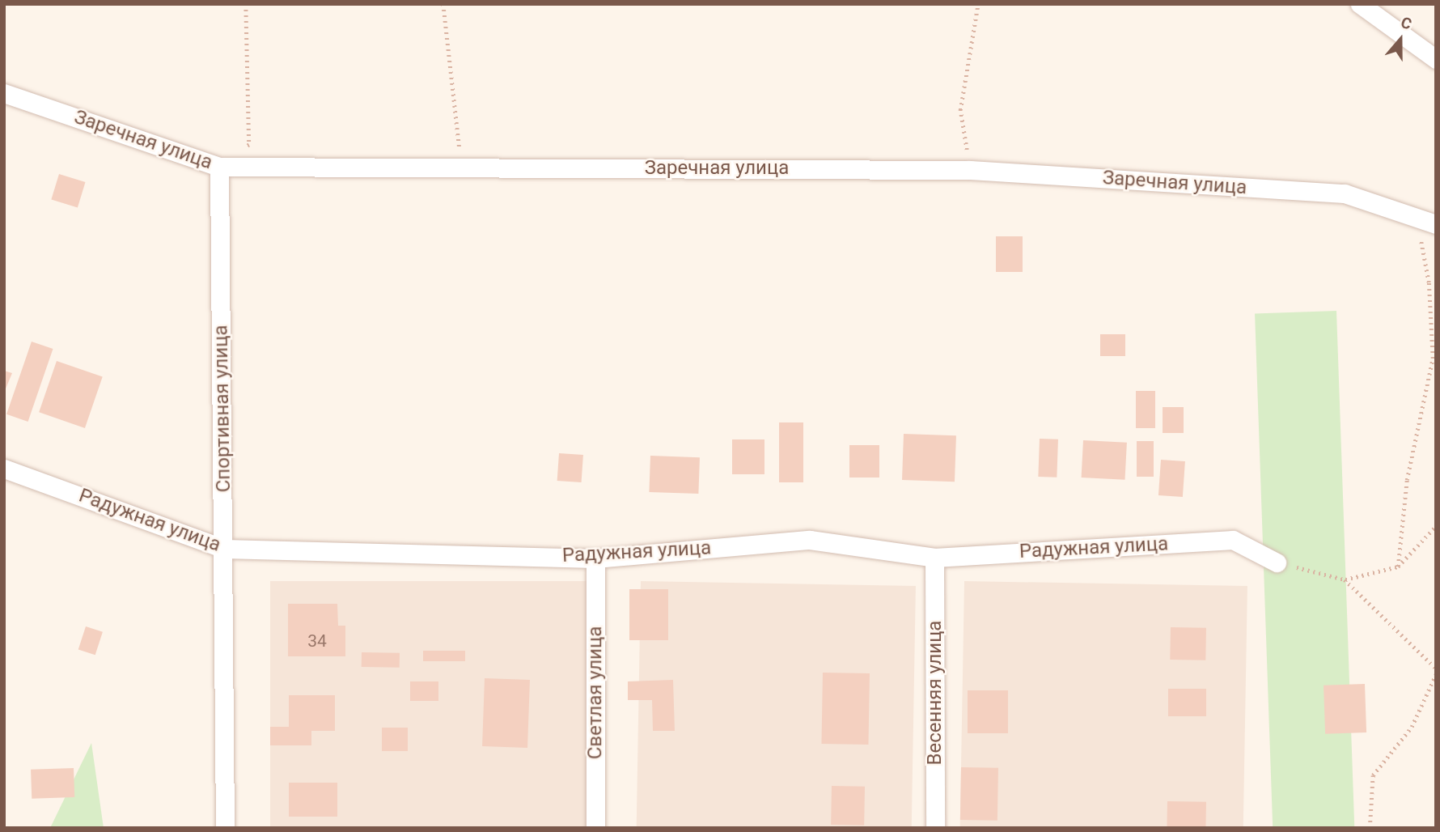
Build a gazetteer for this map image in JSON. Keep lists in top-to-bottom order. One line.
{"streets":{"street":["Заречная улица","Спортивная улица","Радужная улица","Светлая улица","Весенняя улица"]},"crossings":[["Заречная улица","Спортивная улица"],["Спортивная улица","Радужная улица"],["Радужная улица","Светлая улица"],["Радужная улица","Весенняя улица"]],"house_numbers":["34"],"north":"top"}
